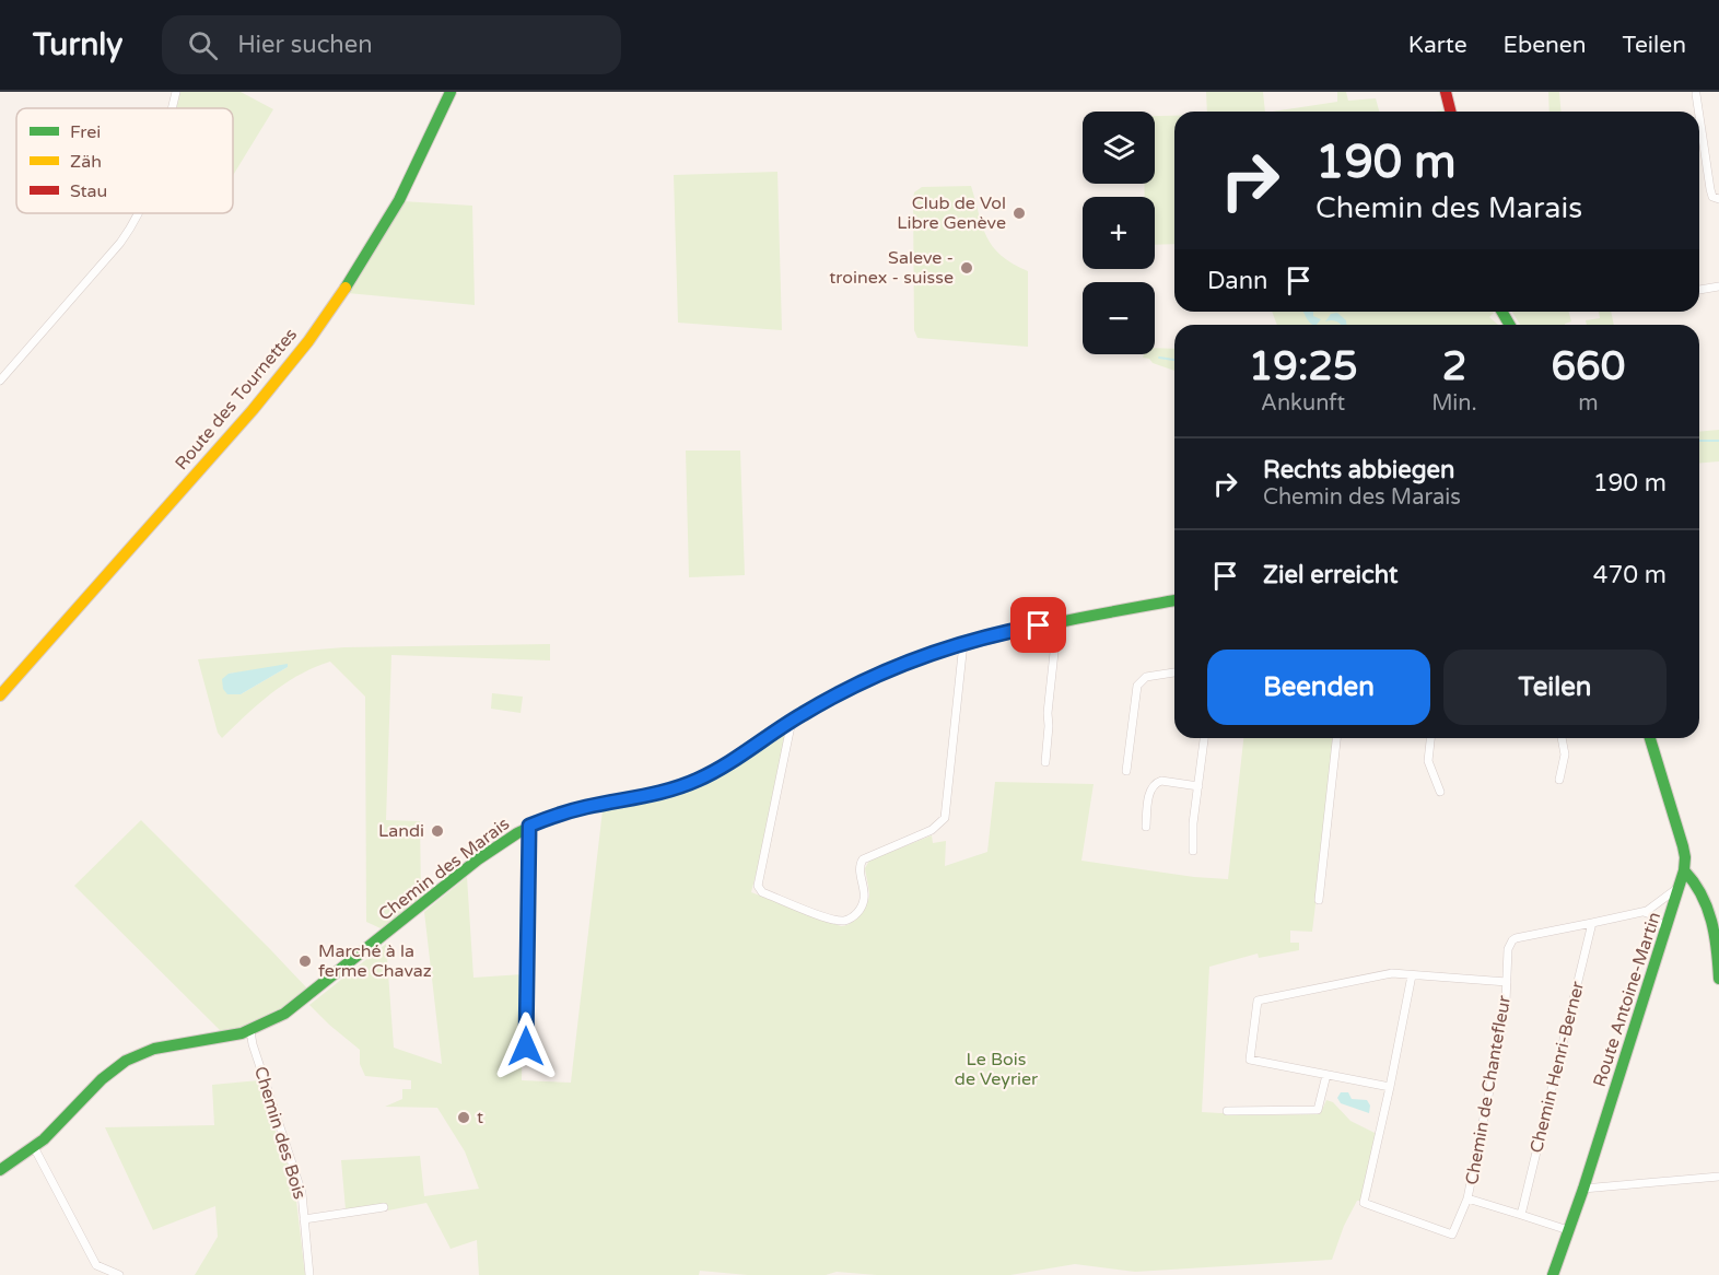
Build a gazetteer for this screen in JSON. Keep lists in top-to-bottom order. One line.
{"streets":{"street":["Route des Tournettes","Chemin des Marais","Route Antoine-Martin","Chemin Henri-Berner","Chemin de Chantefleur","Chemin des Bois"]},"crossings":[["Chemin des Marais","Chemin des Bois"],["Chemin Henri-Berner","Chemin de Chantefleur"]],"parks":["Le Bois de Veyrier"],"places":["Club de Vol Libre Genève","Saleve - troinex - suisse","Landi","Marché à la ferme Chavaz","t"],"legend":["Frei","Zäh","Stau"],"page":{"header":"Turnly","search":"Hier suchen","nav":["Karte","Ebenen","Teilen"],"map_buttons":["+","−"],"turn":["190 m","Chemin des Marais"],"then":"Dann","eta":["19:25","Ankunft","2","Min.","660","m"],"list":[{"name":"Rechts abbiegen","note":"Chemin des Marais","value":"190 m"},{"name":"Ziel erreicht","value":"470 m"}],"buttons":["Beenden","Teilen"]}}
